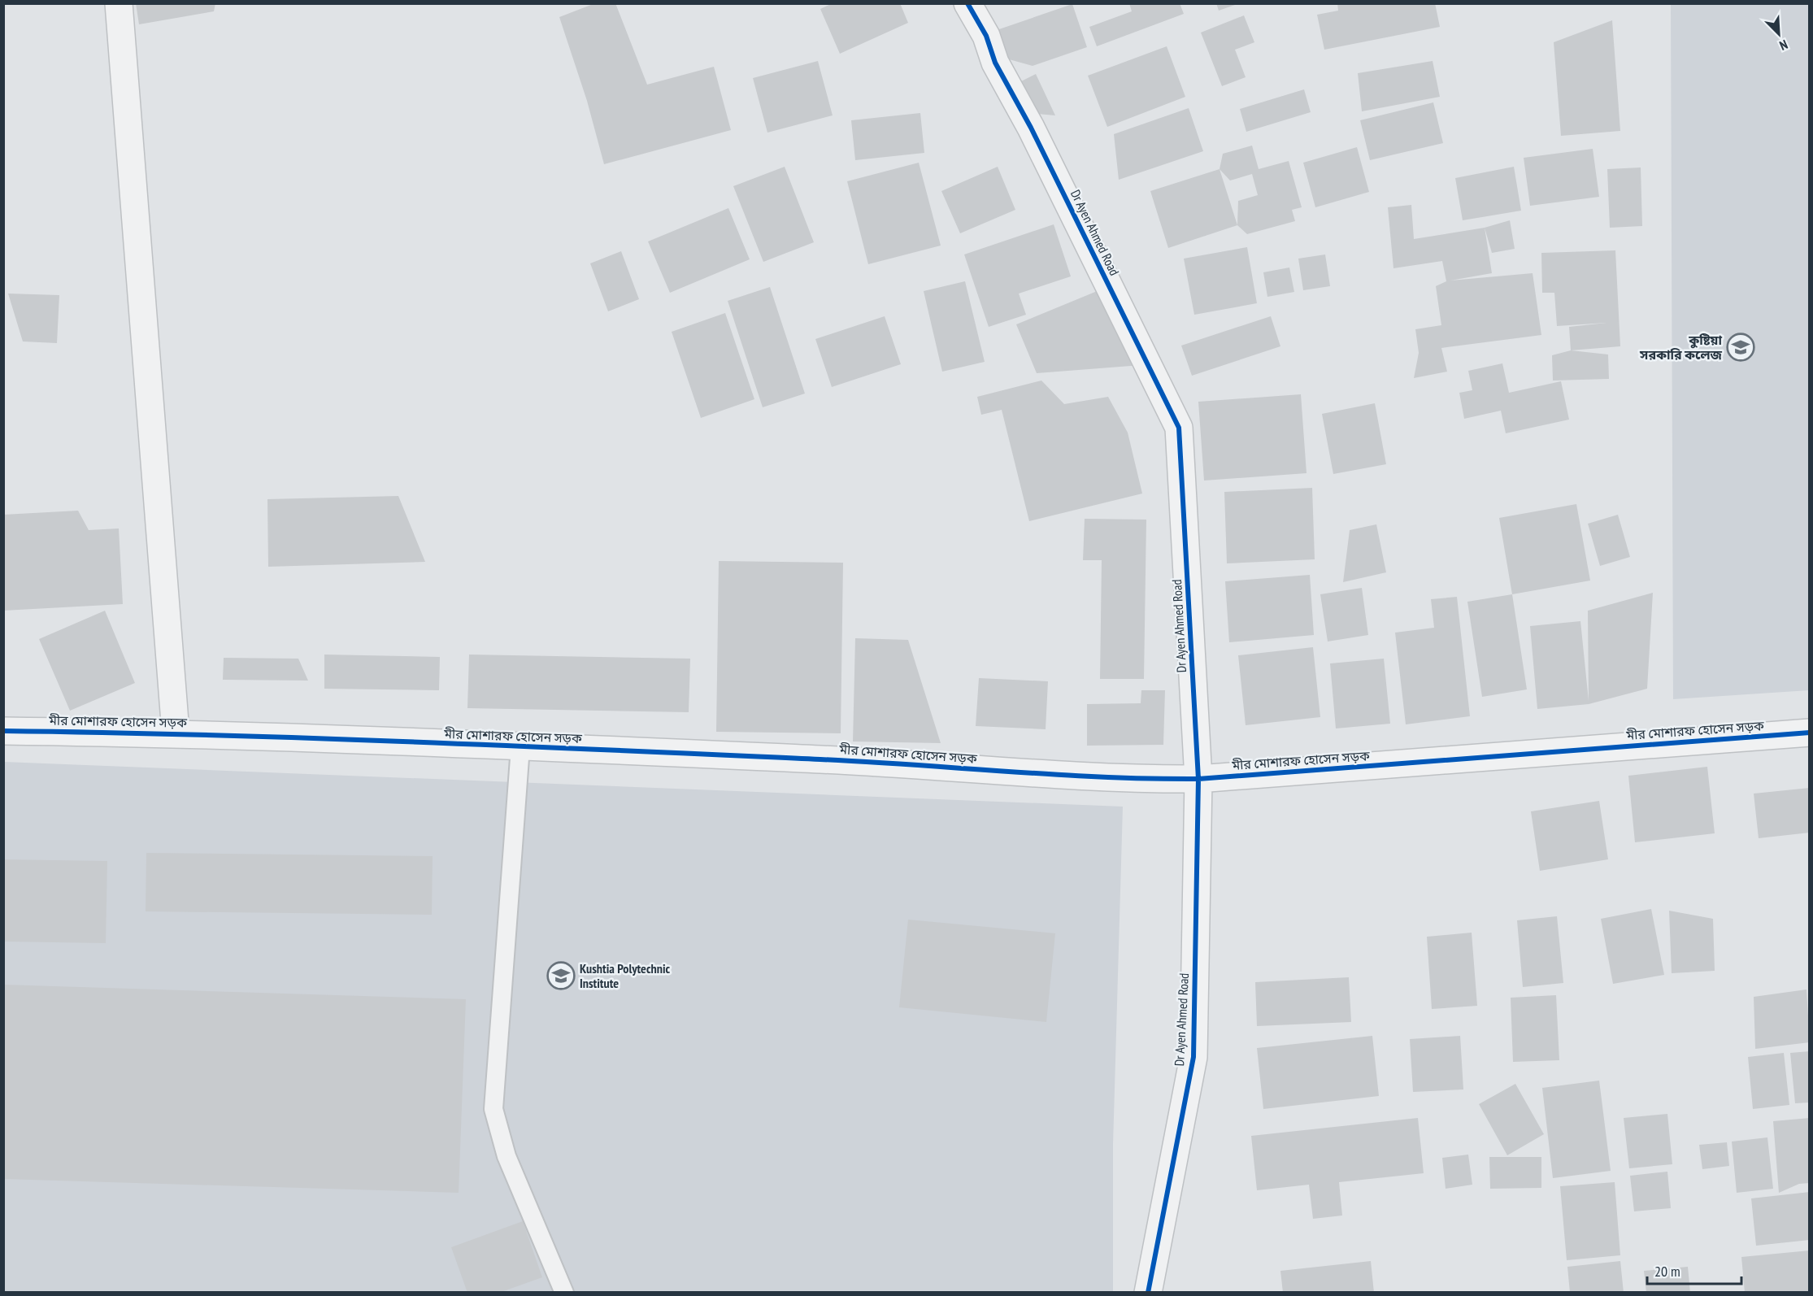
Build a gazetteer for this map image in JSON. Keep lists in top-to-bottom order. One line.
{"streets":{"street":["Dr Ayen Ahmed Road","মীর মোশারফ হোসেন সড়ক"]},"crossings":[["Dr Ayen Ahmed Road","মীর মোশারফ হোসেন সড়ক"]],"places":{"school or university":["কুষ্টিয়া সরকারি কলেজ","Kushtia Polytechnic Institute"]},"scale_bar":"20 m","north":"bottom right"}
